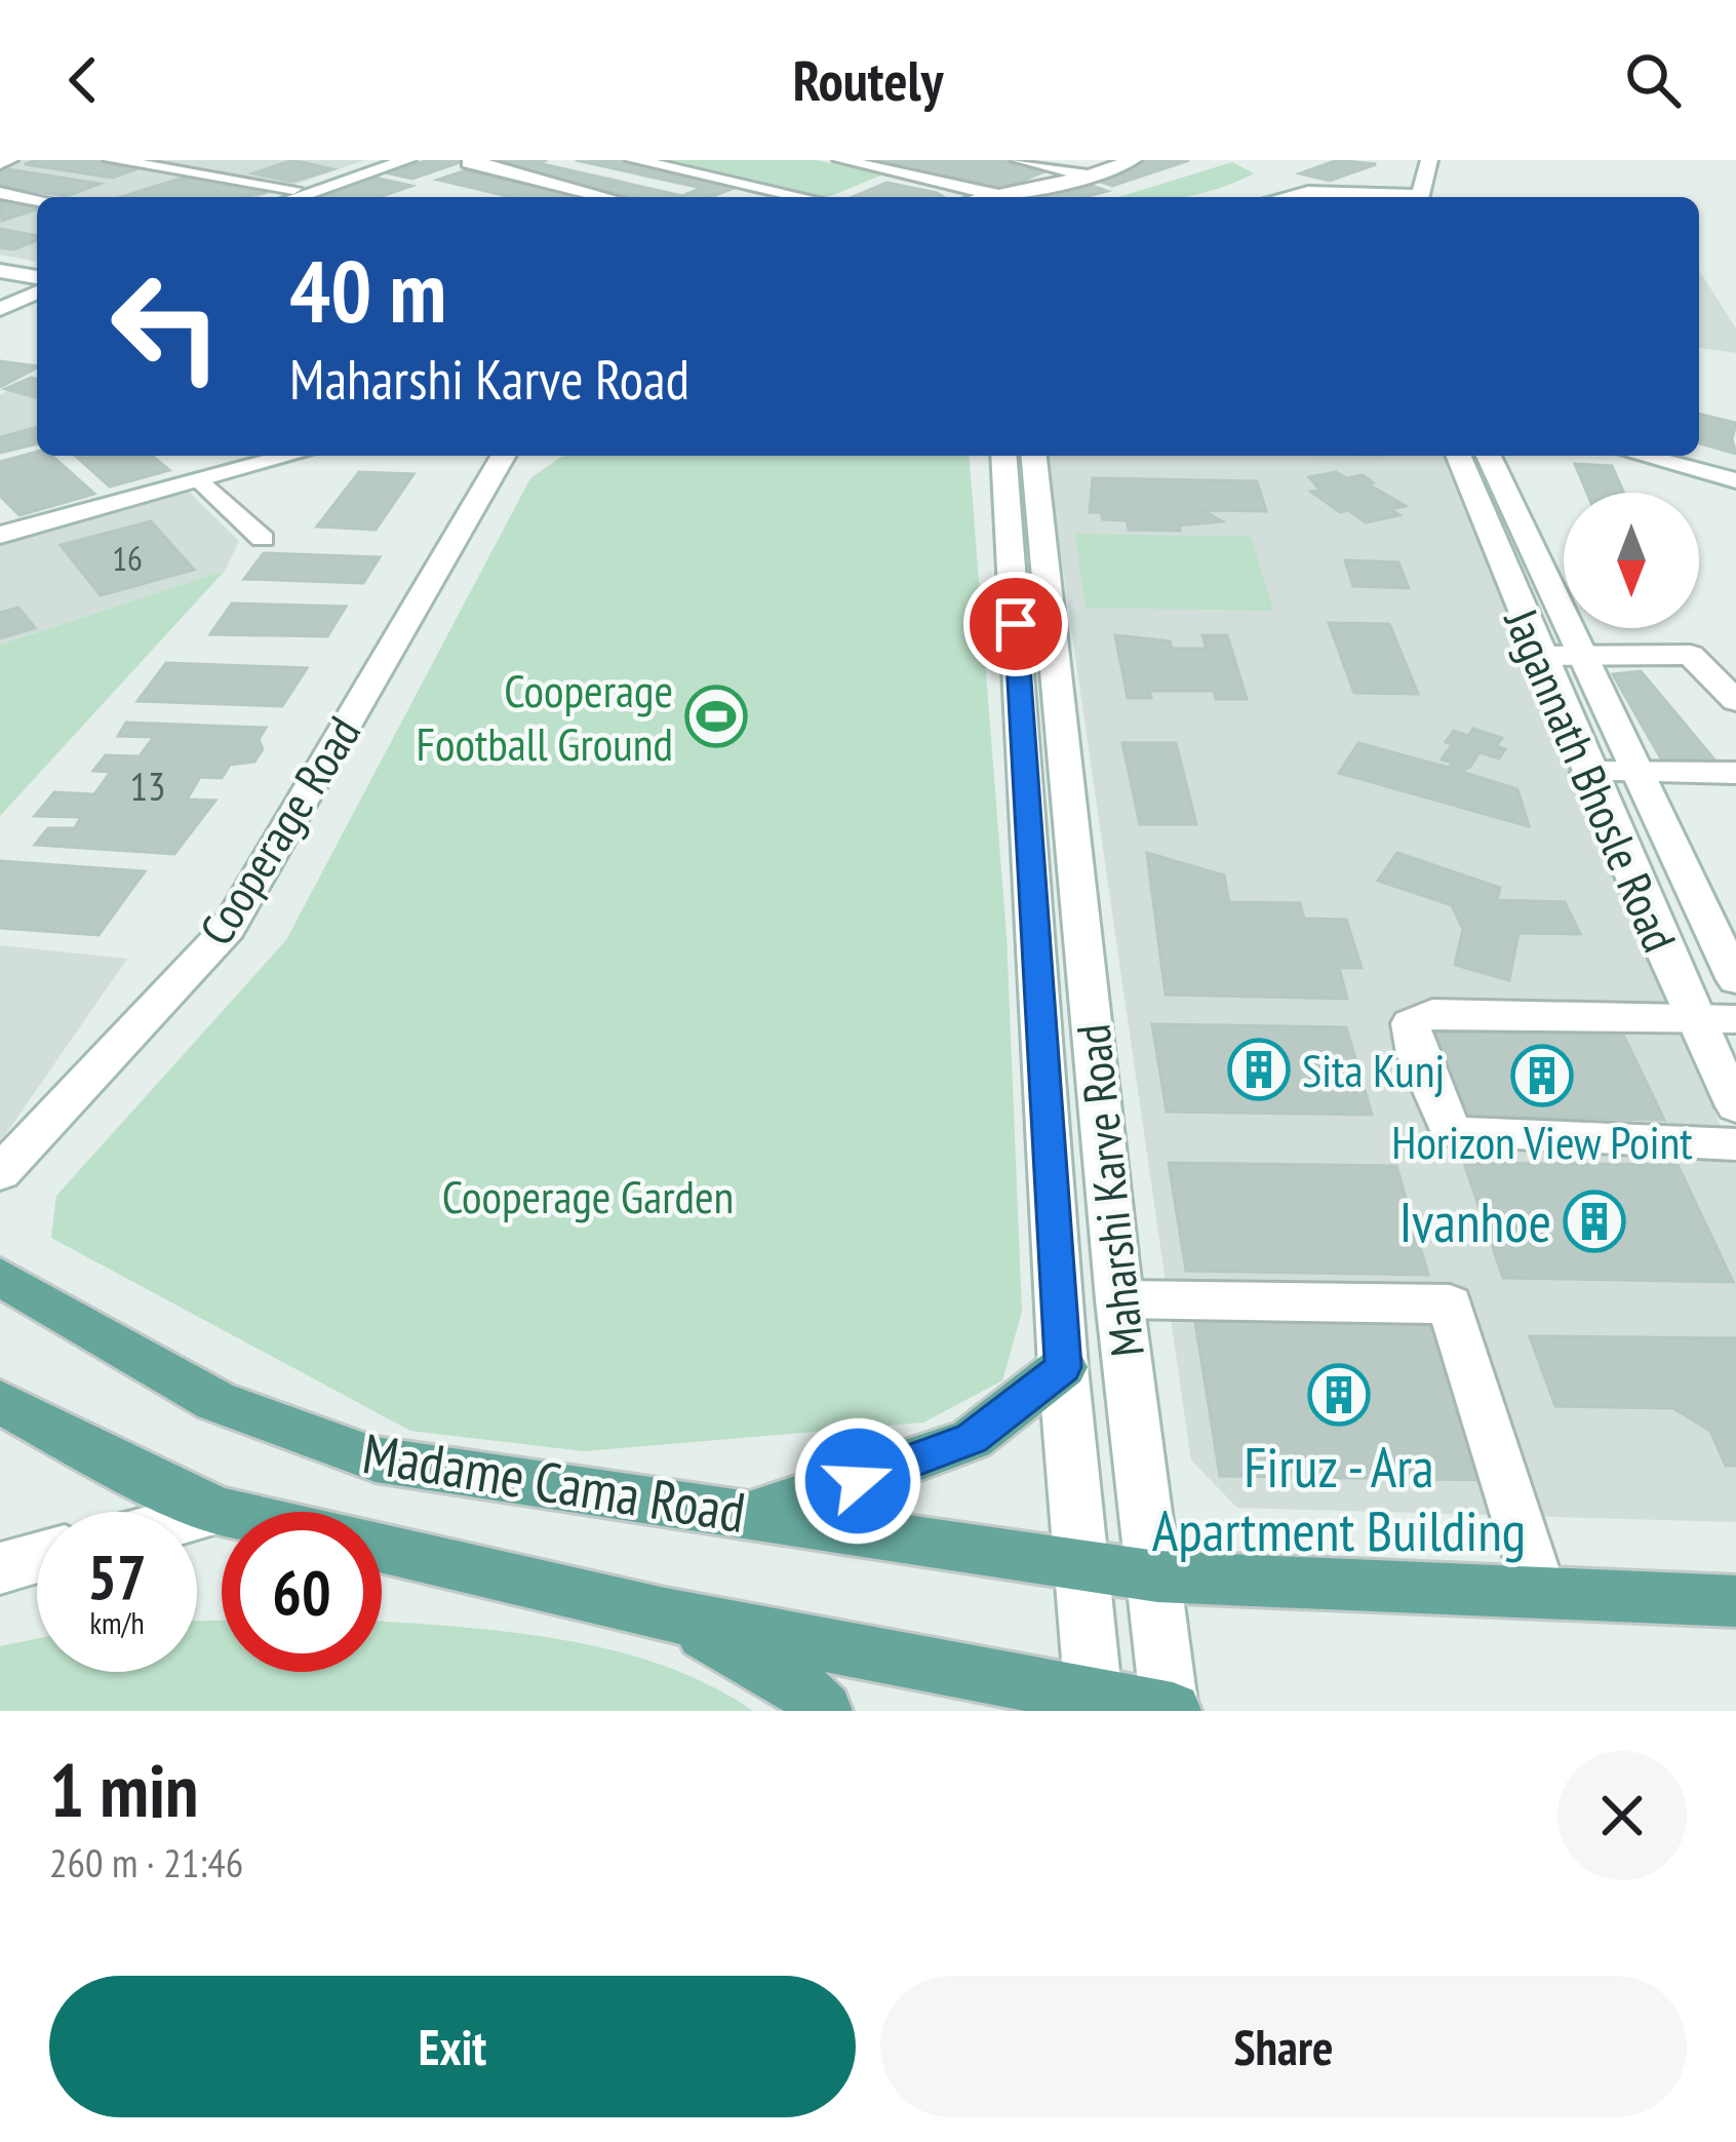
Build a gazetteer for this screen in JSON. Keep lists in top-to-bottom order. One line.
{"streets":{"main road":["Madame Cama Road"],"street":["Jagannath Bhosle Road","Cooperage Road","Maharshi Karve Road"]},"crossings":[["Maharshi Karve Road","Madame Cama Road"]],"parks":["Cooperage Garden"],"places":{"sports":["Cooperage Football Ground"],"building":["Sita Kunj","Horizon View Point","Ivanhoe","Firuz - Ara Apartment Building"]},"house_numbers":["16","13"],"north":"bottom","page":{"header":"Routely","turn":["40 m","Maharshi Karve Road"],"speed":"57 km/h","limit":"60","heading":["1 min","260 m · 21:46"],"buttons":["Exit","Share"]}}
